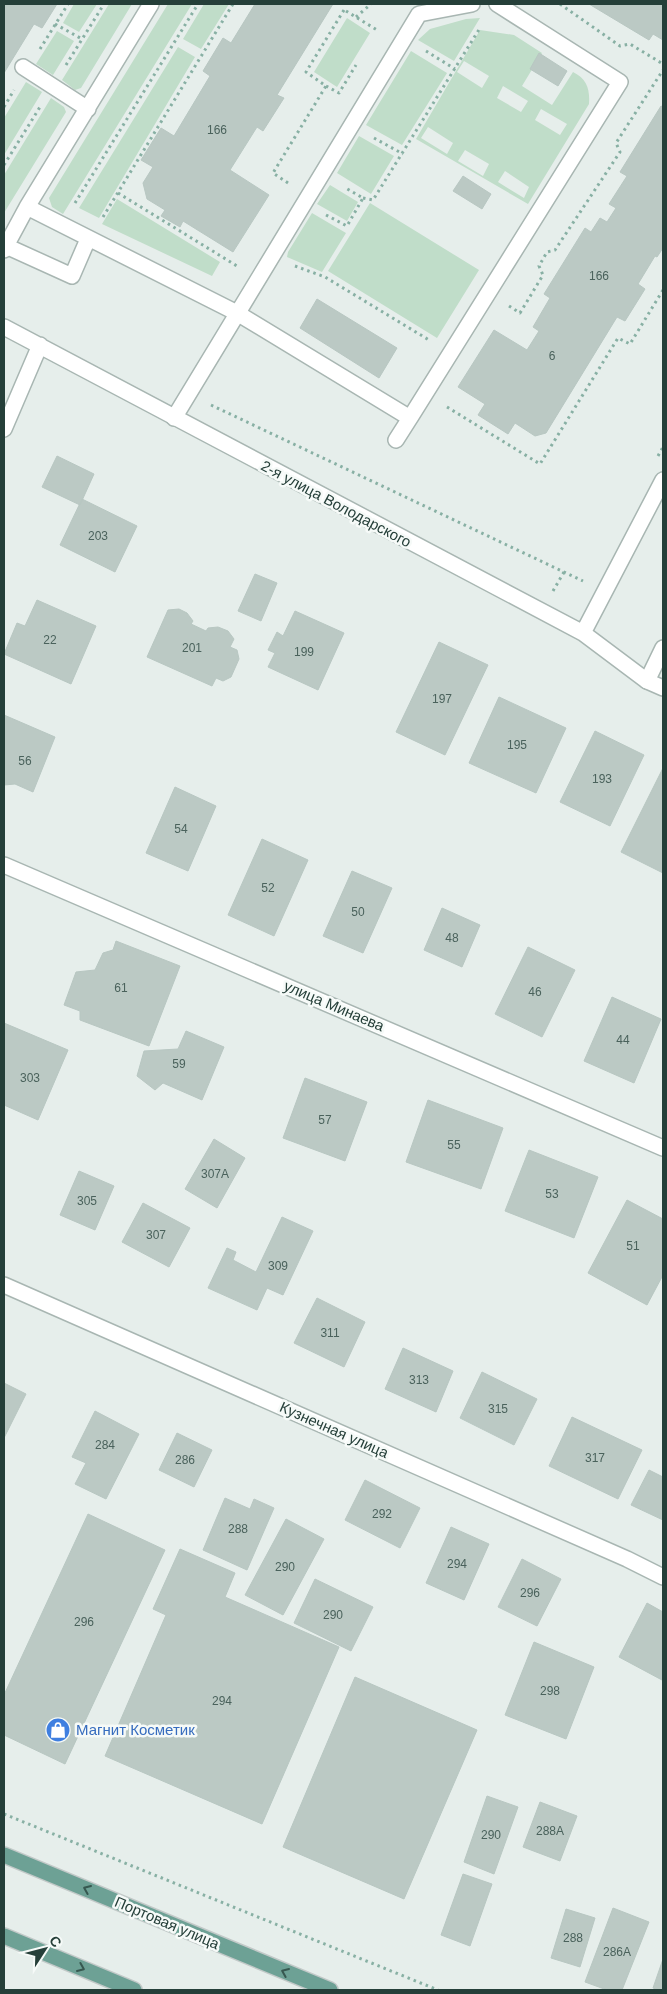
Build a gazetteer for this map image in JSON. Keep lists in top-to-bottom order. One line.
{"streets":{"main road":["Портовая улица"],"street":["2-я улица Володарского","улица Минаева","Кузнечная улица"]},"places":{"shop":["Магнит Косметик"]},"house_numbers":["166","166","6","203","22","201","199","197","195","56","193","54","52","50","48","61","46","44","59","303","57","55","307А","53","305","307","51","309","311","313","315","284","317","286","292","288","294","290","296","290","296","298","294","288А","290","288","286А"],"north":"top right"}
